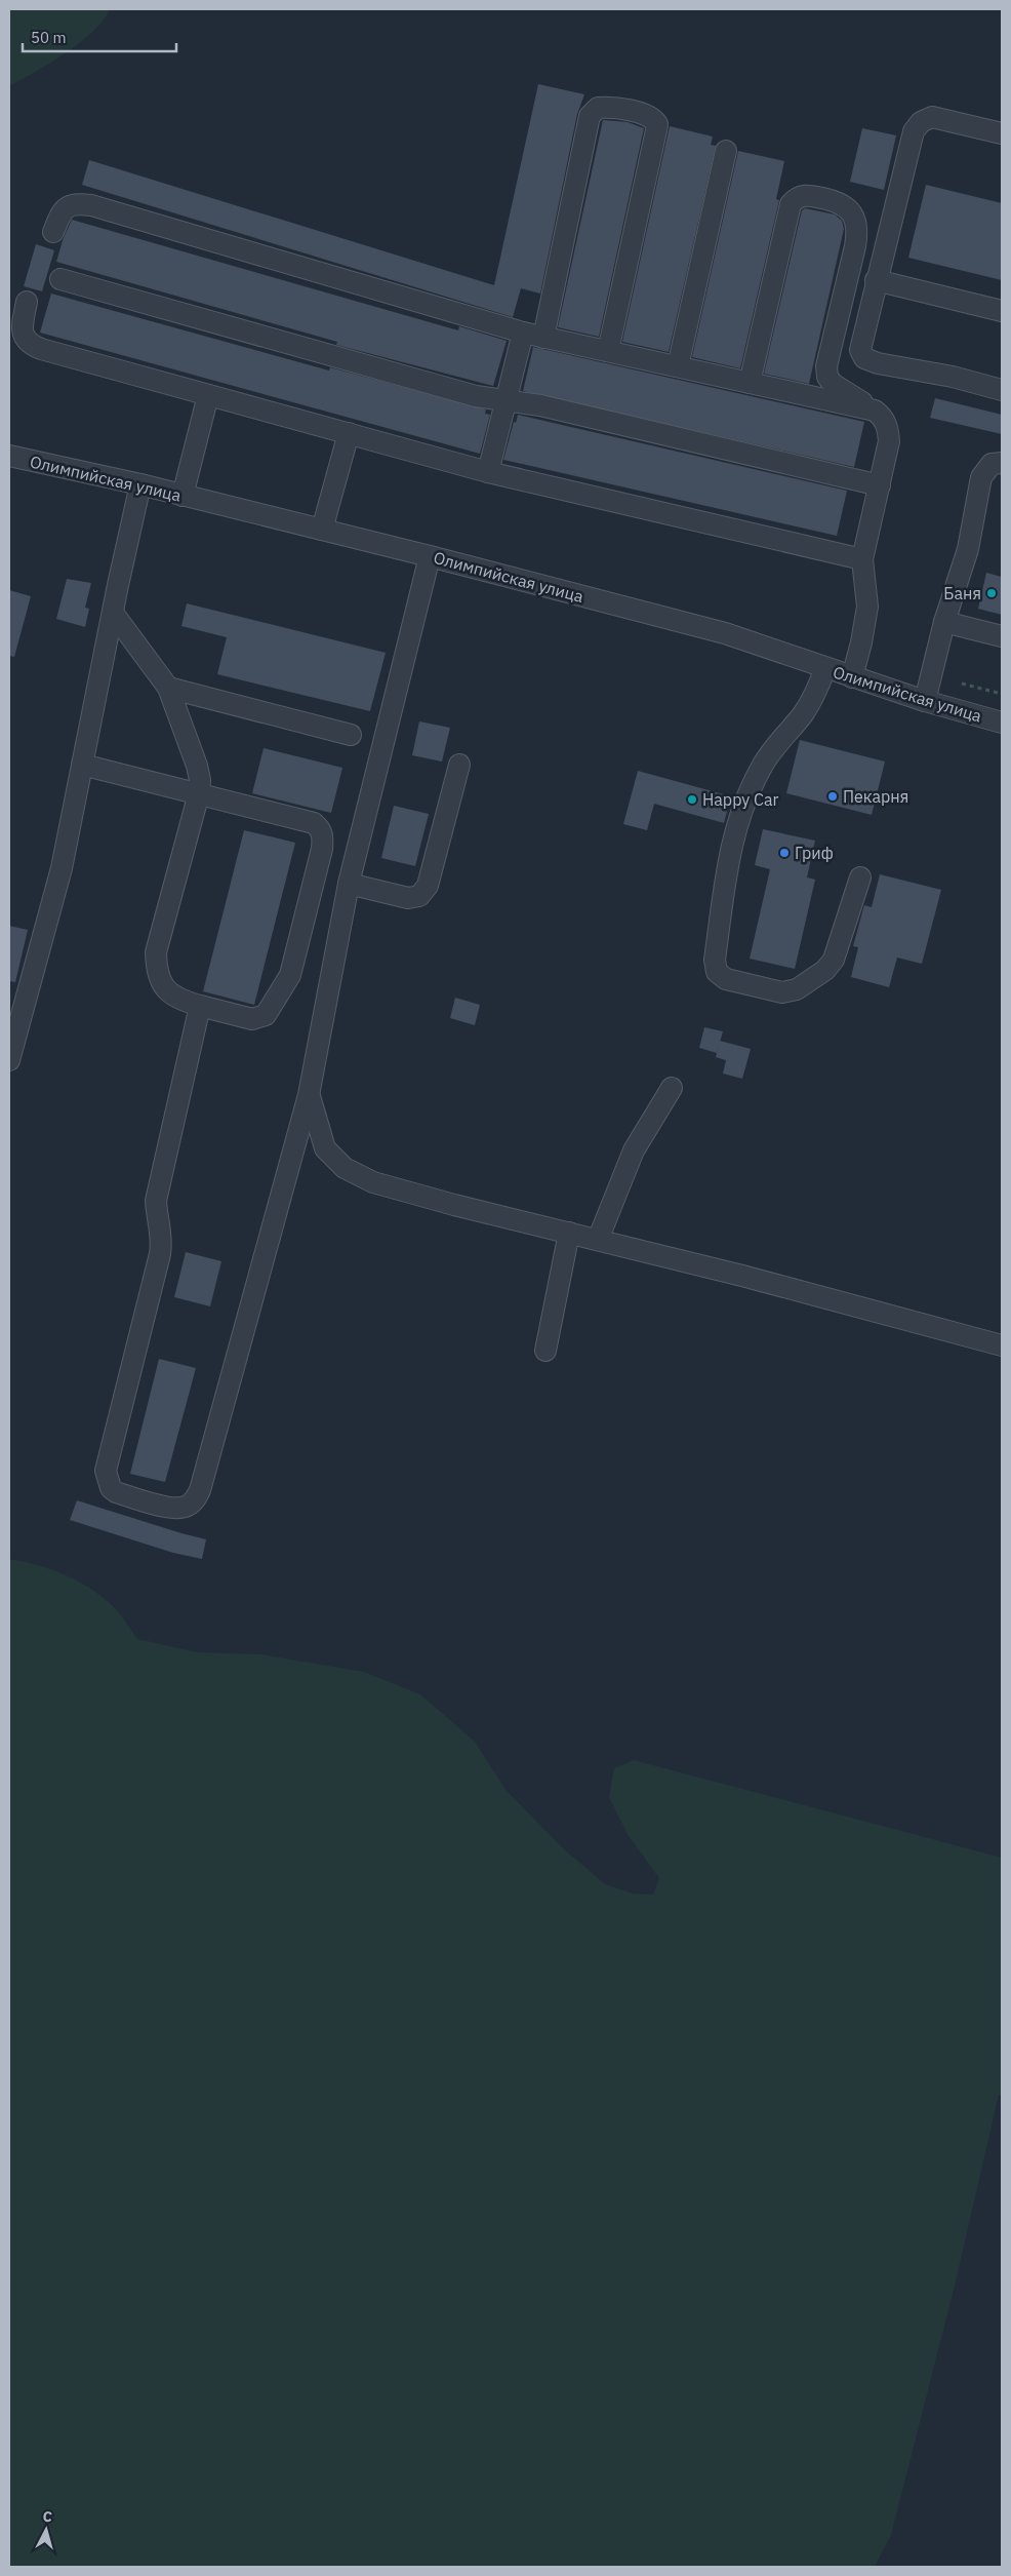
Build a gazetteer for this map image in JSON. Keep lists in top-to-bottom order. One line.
{"streets":{"street":["Олимпийская улица"]},"places":["Баня","Пекарня","Happy Car","Гриф"],"scale_bar":"50 m","north":"top"}
